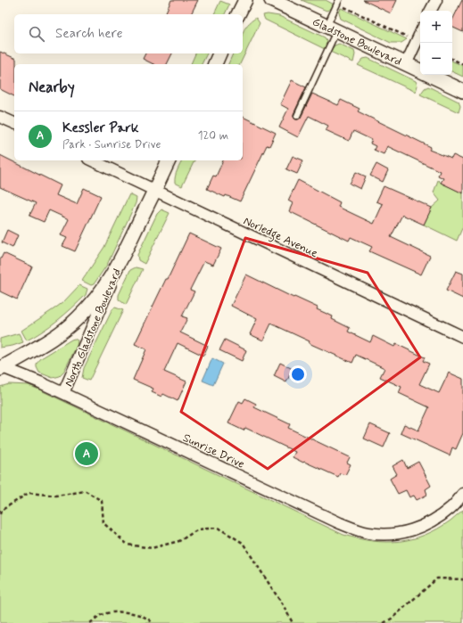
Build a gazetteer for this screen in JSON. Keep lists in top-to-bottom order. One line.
{"streets":{"street":["Gladstone Boulevard","Norledge Avenue","North Gladstone Boulevard","Sunrise Drive"]},"crossings":[["Norledge Avenue","North Gladstone Boulevard"],["North Gladstone Boulevard","Sunrise Drive"]],"page":{"map_buttons":["+","−"],"search":"Search here","heading":"Nearby","list":[{"mark":"A","name":"Kessler Park","note":"Park · Sunrise Drive","value":"120 m"}],"pins":"A"}}
